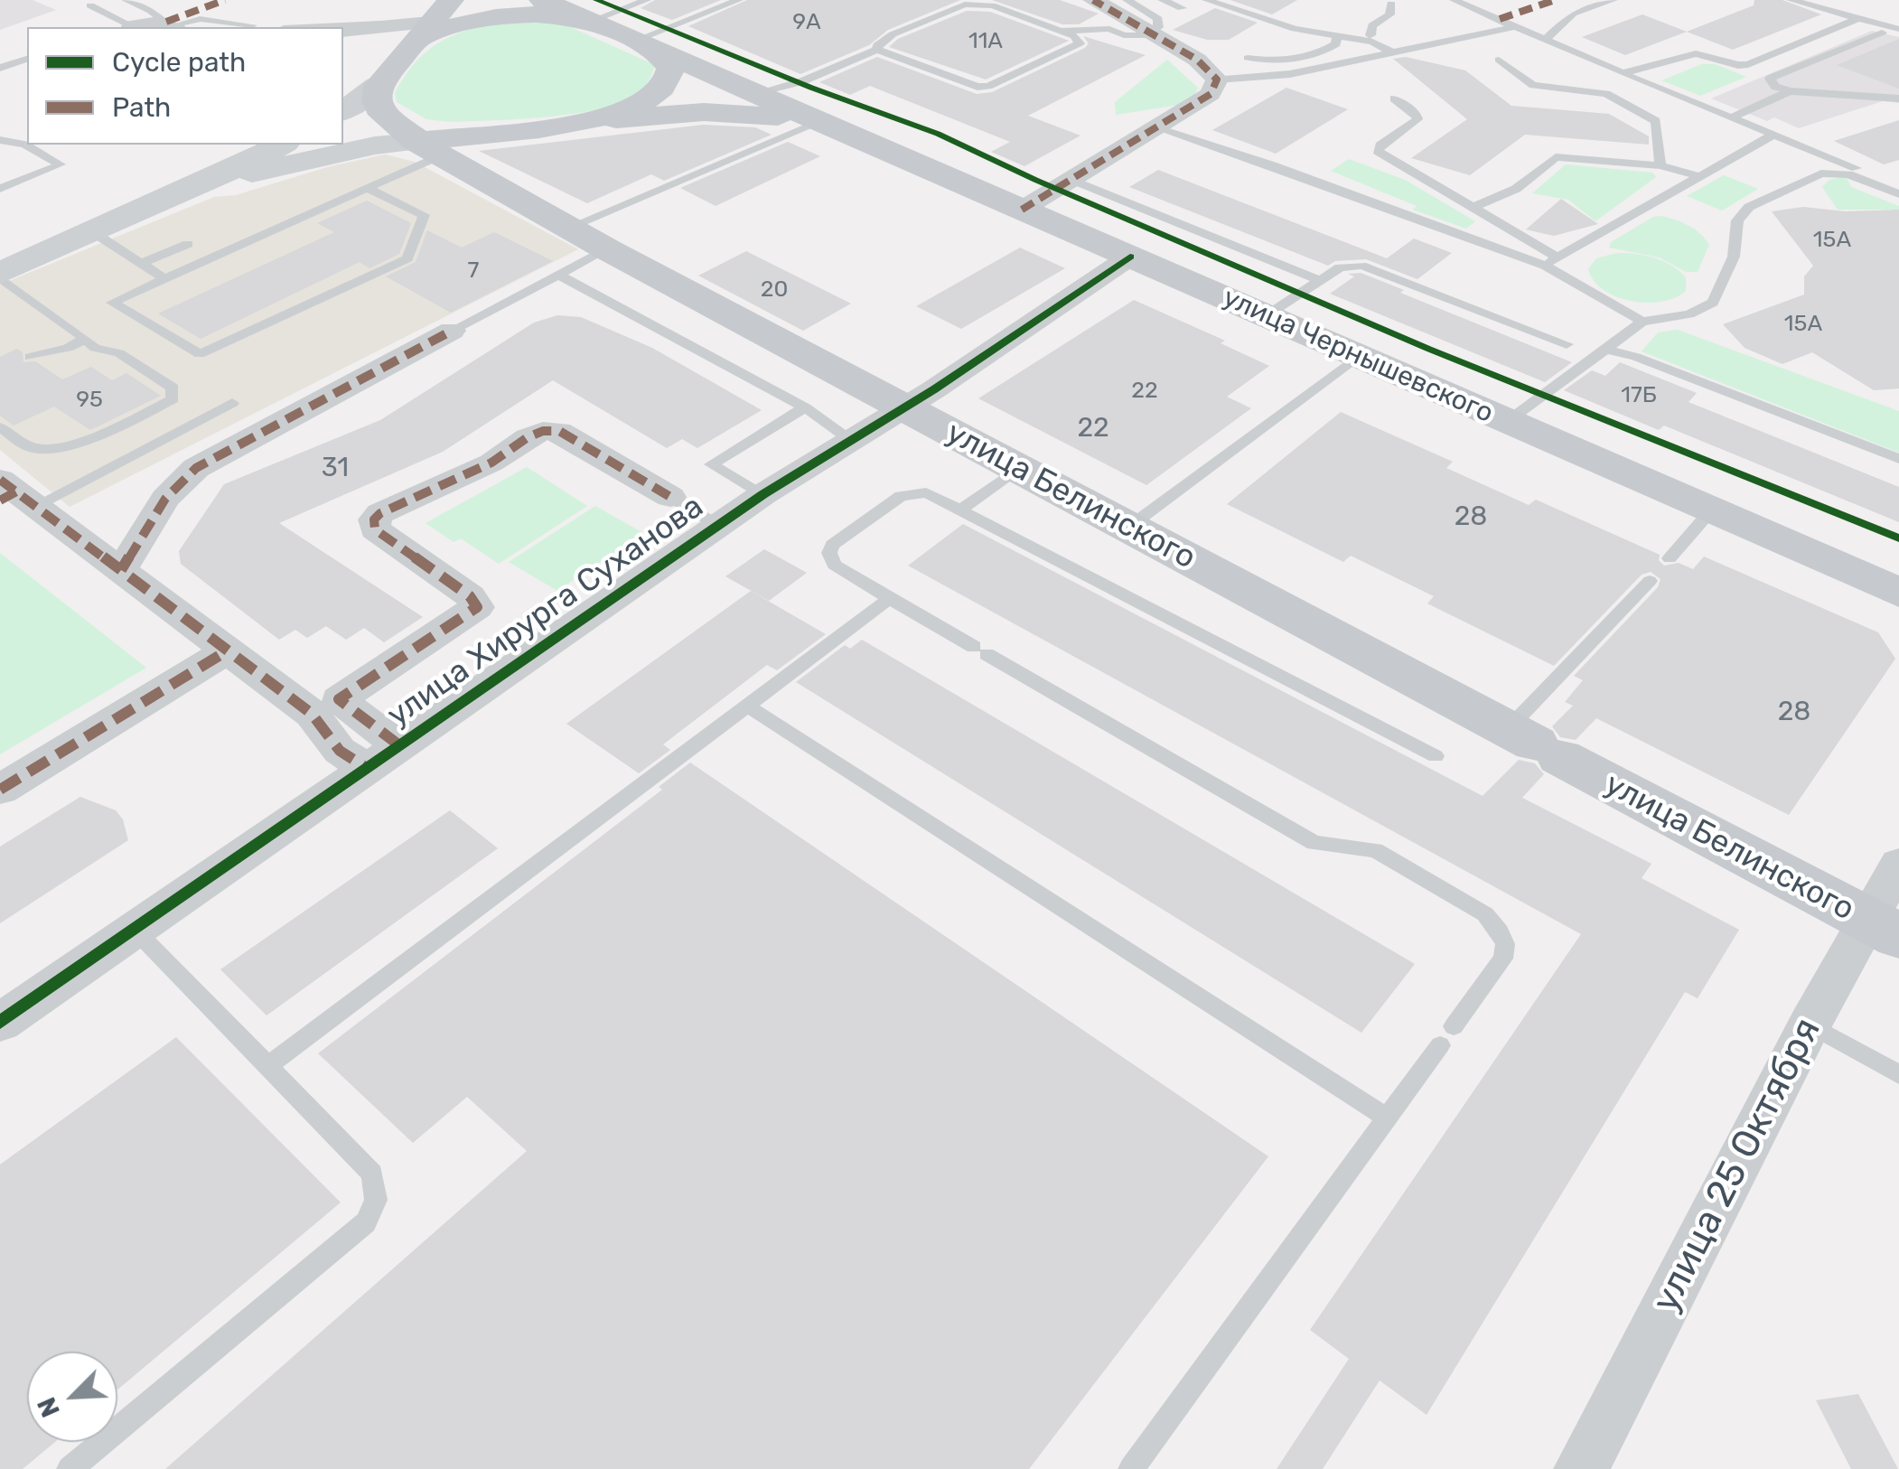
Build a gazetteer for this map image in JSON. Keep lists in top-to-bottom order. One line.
{"streets":{"main road":["улица Чернышевского","улица Белинского"],"street":["улица Хирурга Суханова","улица 25 Октября"]},"crossings":[["улица Чернышевского","улица Хирурга Суханова"],["улица Белинского","улица Хирурга Суханова"],["улица Белинского","улица 25 Октября"]],"house_numbers":["9А","11А","15А","7","20","15А","22","17Б","95","22","31","28","28"],"legend":["Cycle path","Path"],"north":"bottom left"}
